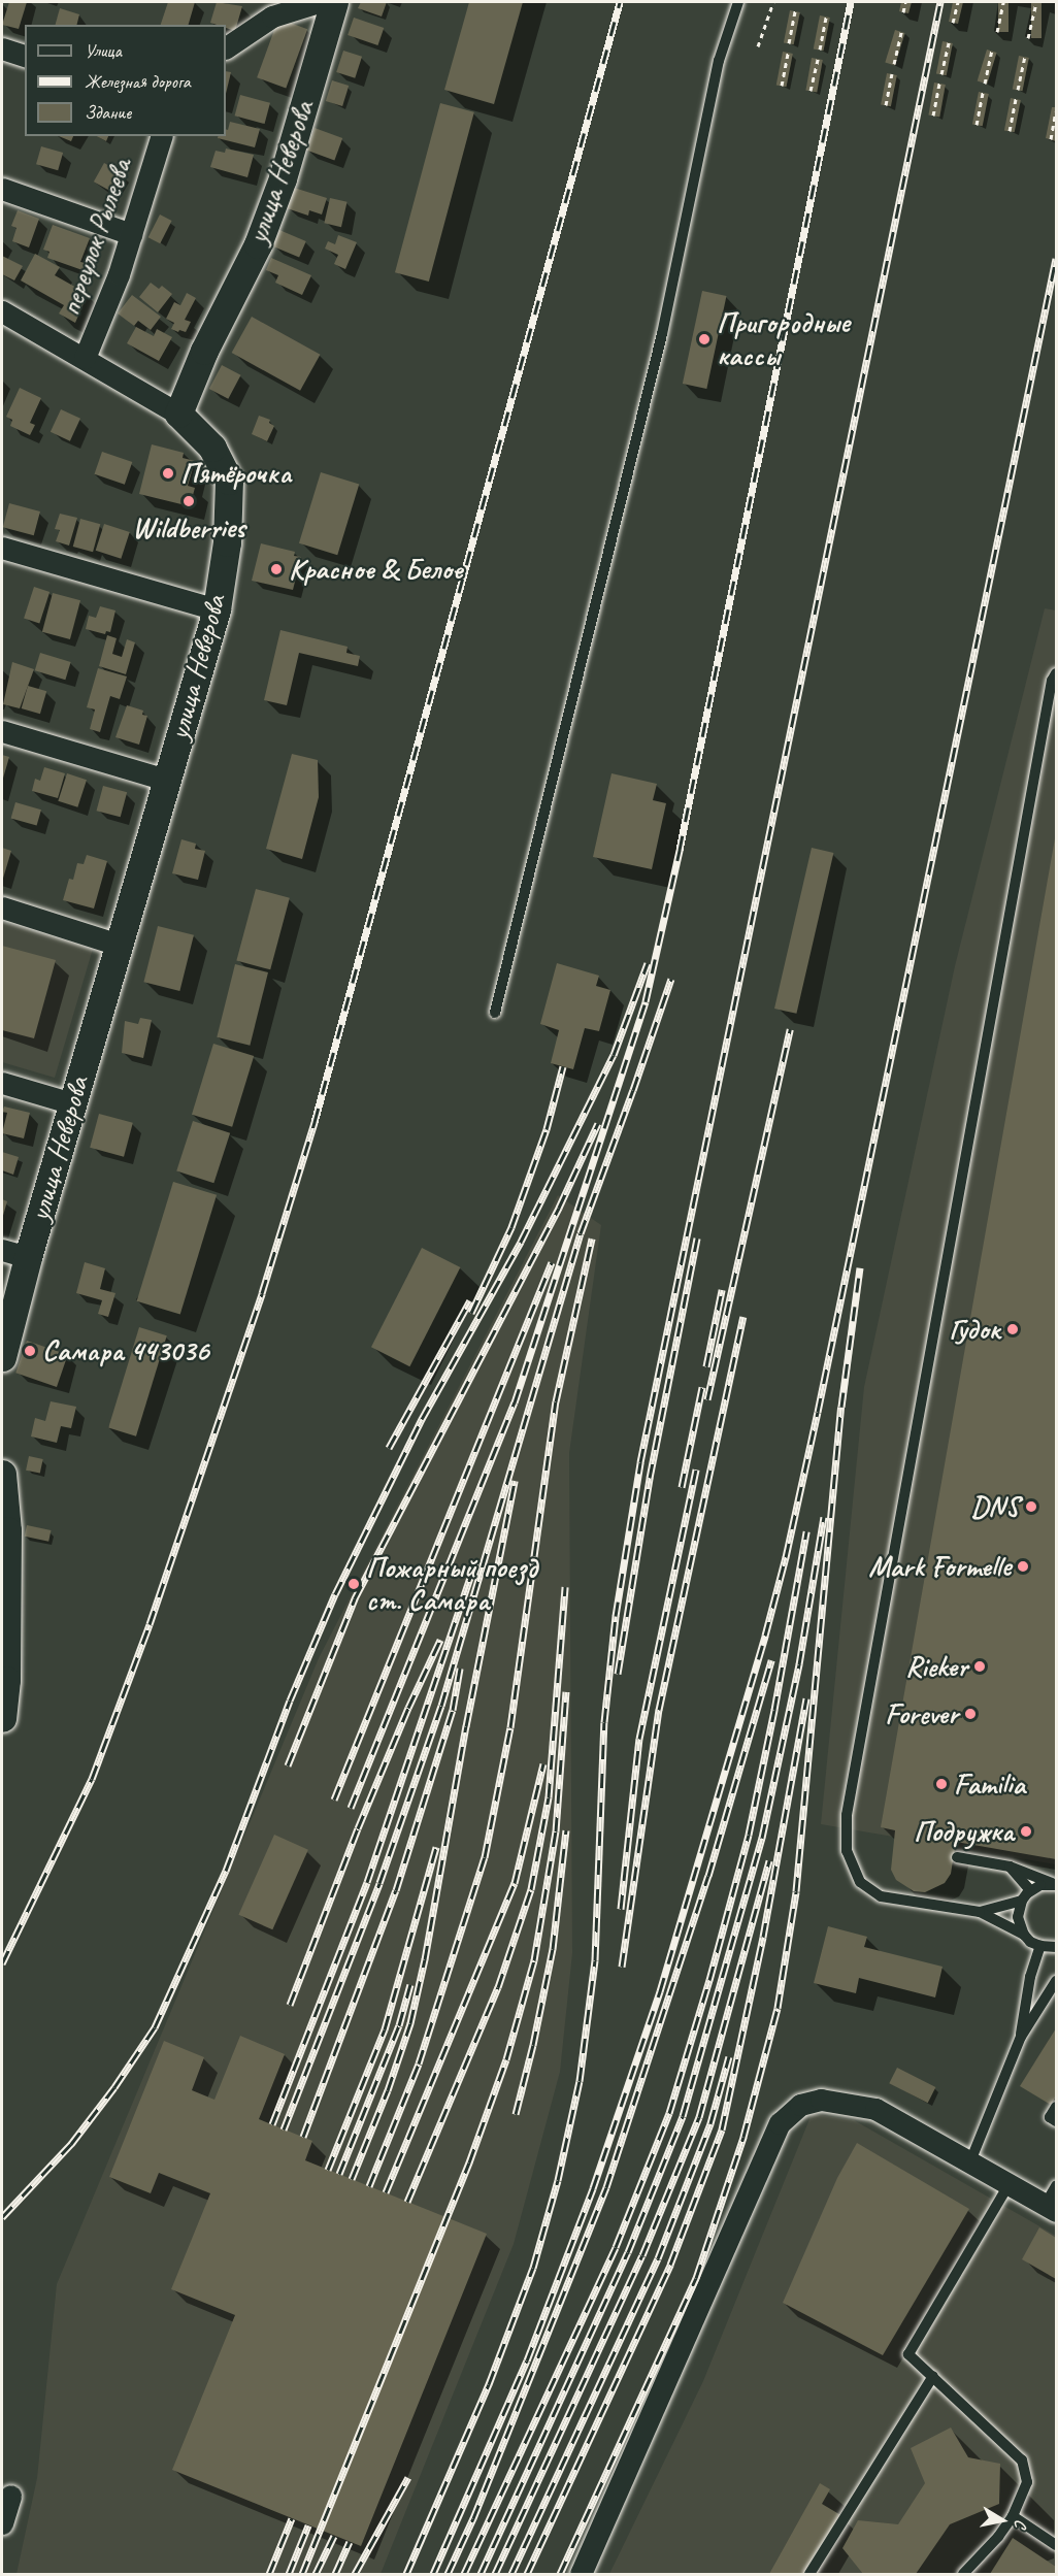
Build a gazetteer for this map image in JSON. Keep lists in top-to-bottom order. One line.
{"streets":{"street":["улица Неверова","переулок Рылеева"]},"places":["Пригородные кассы","Пятёрочка","Wildberries","Красное & Белое","Гудок","Самара 443036","DNS","Mark Formelle","Пожарный поезд ст. Самара","Rieker","Forever","Familia","Подружка"],"legend":["Улица","Железная дорога","Здание"],"north":"right"}
